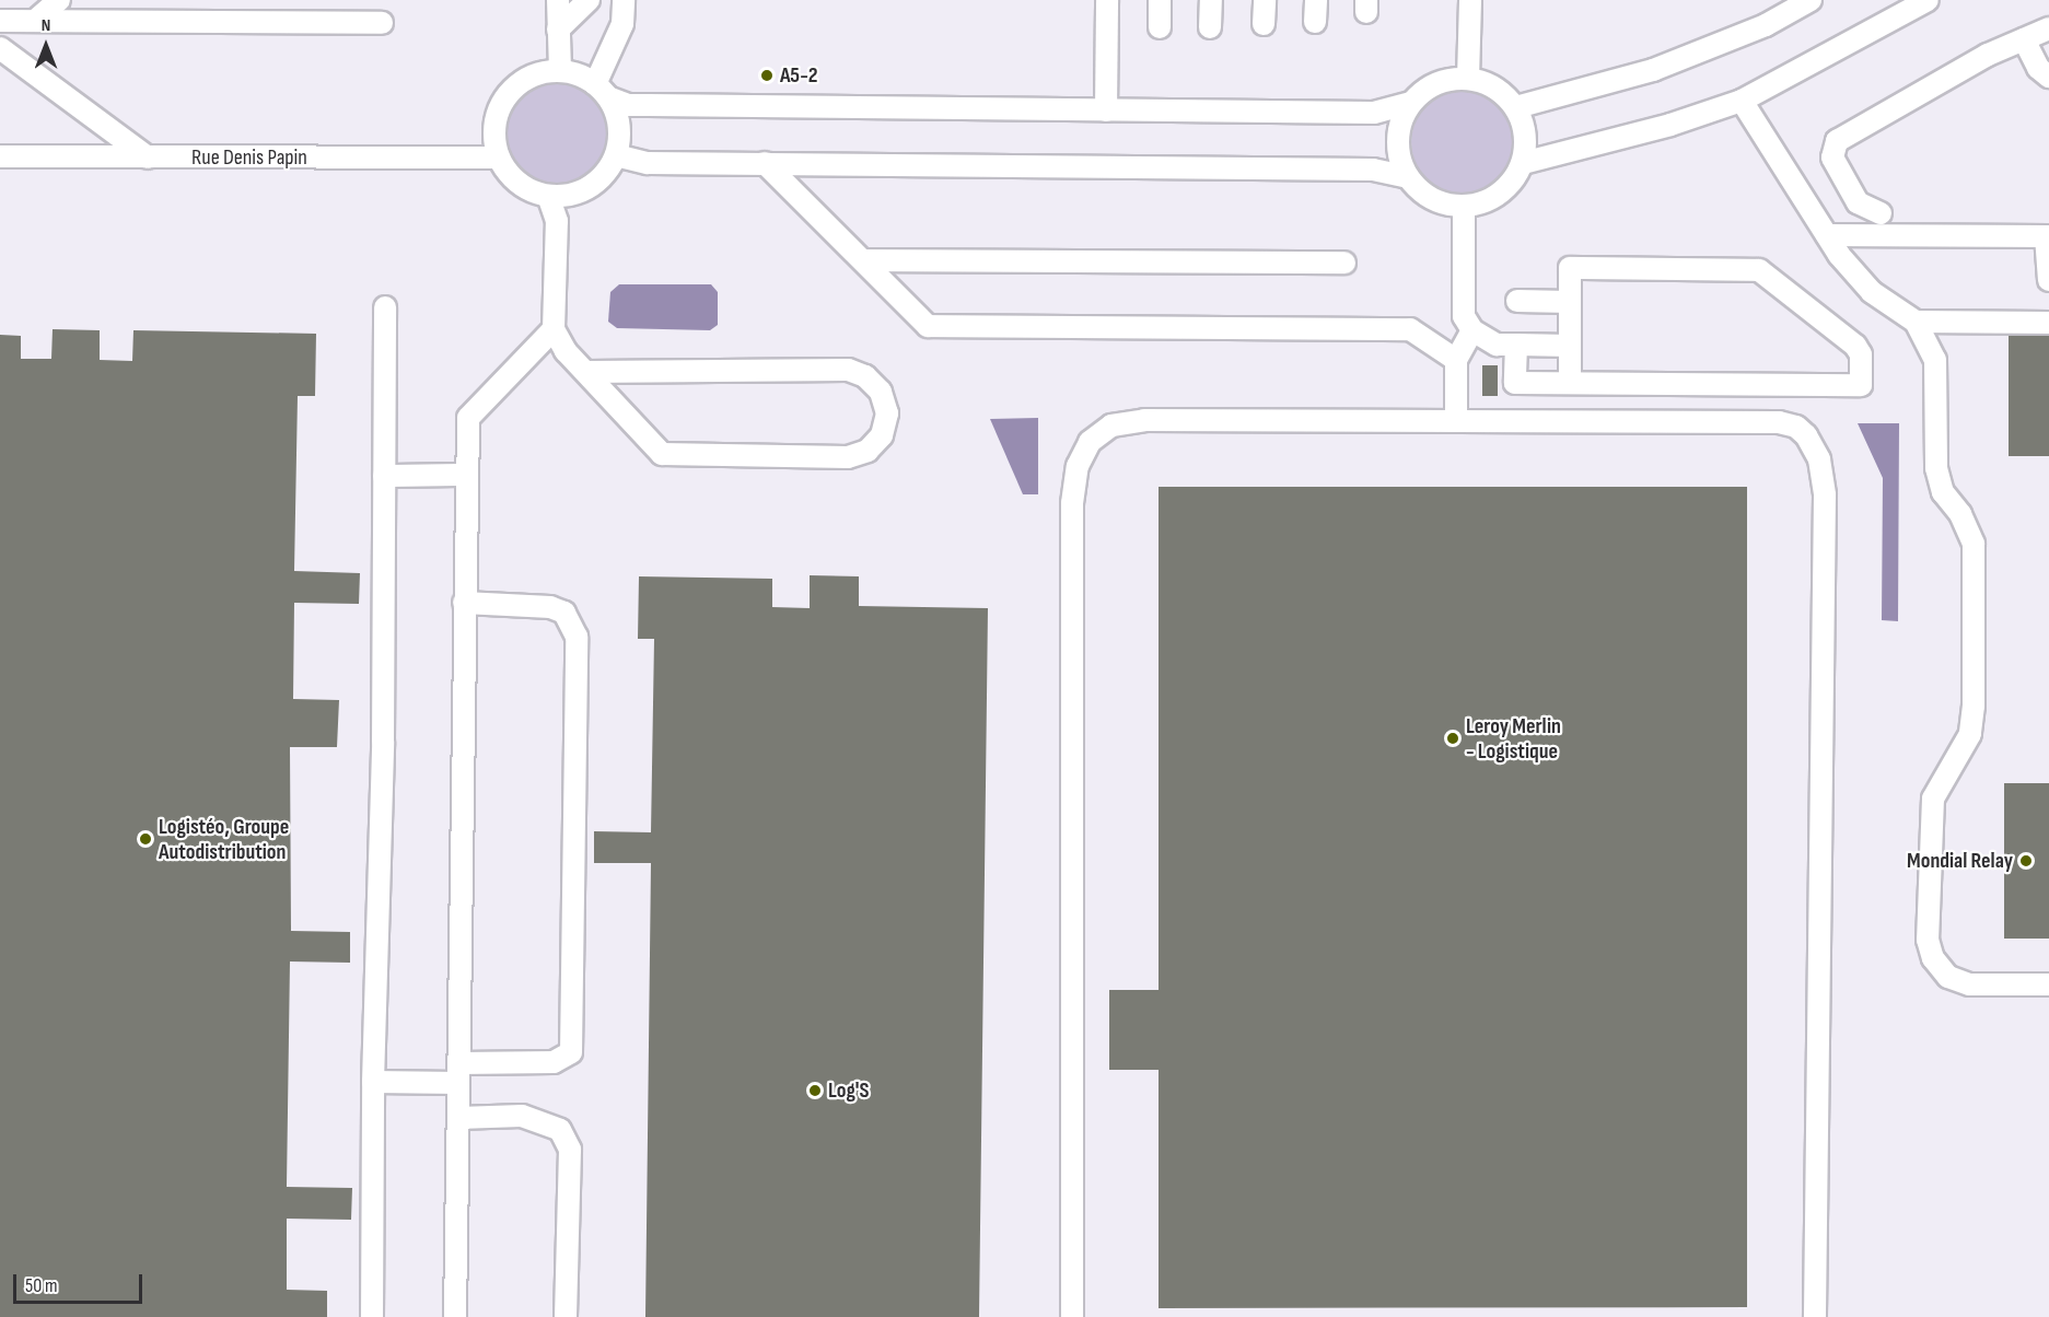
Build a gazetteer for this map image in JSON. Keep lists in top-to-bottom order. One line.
{"streets":{"street":["Rue Denis Papin"]},"places":["A5-2","Leroy Merlin - Logistique","Logistéo, Groupe Autodistribution","Mondial Relay","Log'S"],"scale_bar":"50 m","north":"top"}
